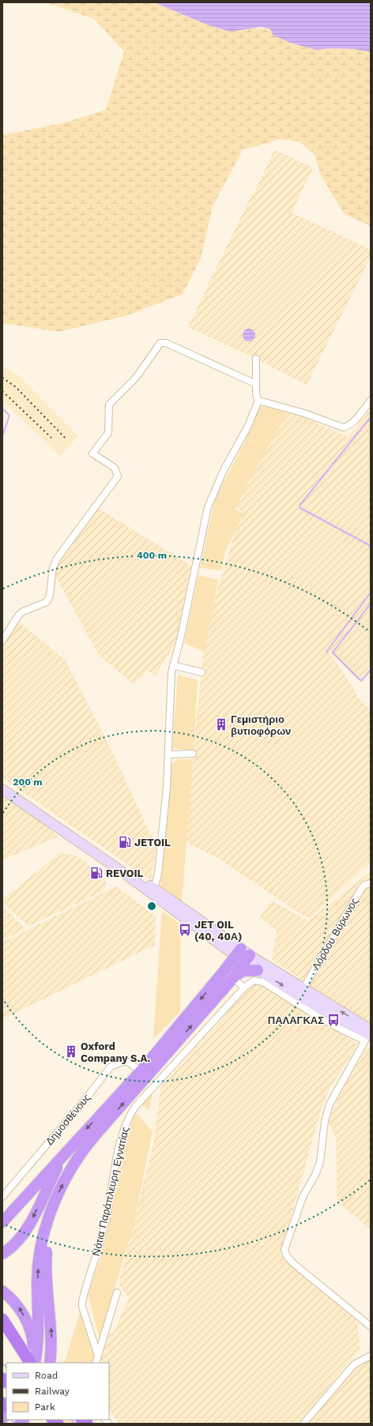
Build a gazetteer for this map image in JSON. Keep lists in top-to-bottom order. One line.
{"streets":{"street":["Λόρδου Βύρωνος","Δημοσθένους","Νότια Παράπλευρη Εγνατίας"]},"places":{"building":["Γεμιστήριο βυτιοφόρων","Oxford Company S.A."],"fuel station":["JETOIL","REVOIL"],"bus stop":["JET OIL (40, 40Α)","ΠΑΛΑΓΚΑΣ"]},"legend":["Road","Railway","Park"],"rings":["400 m","200 m"]}
